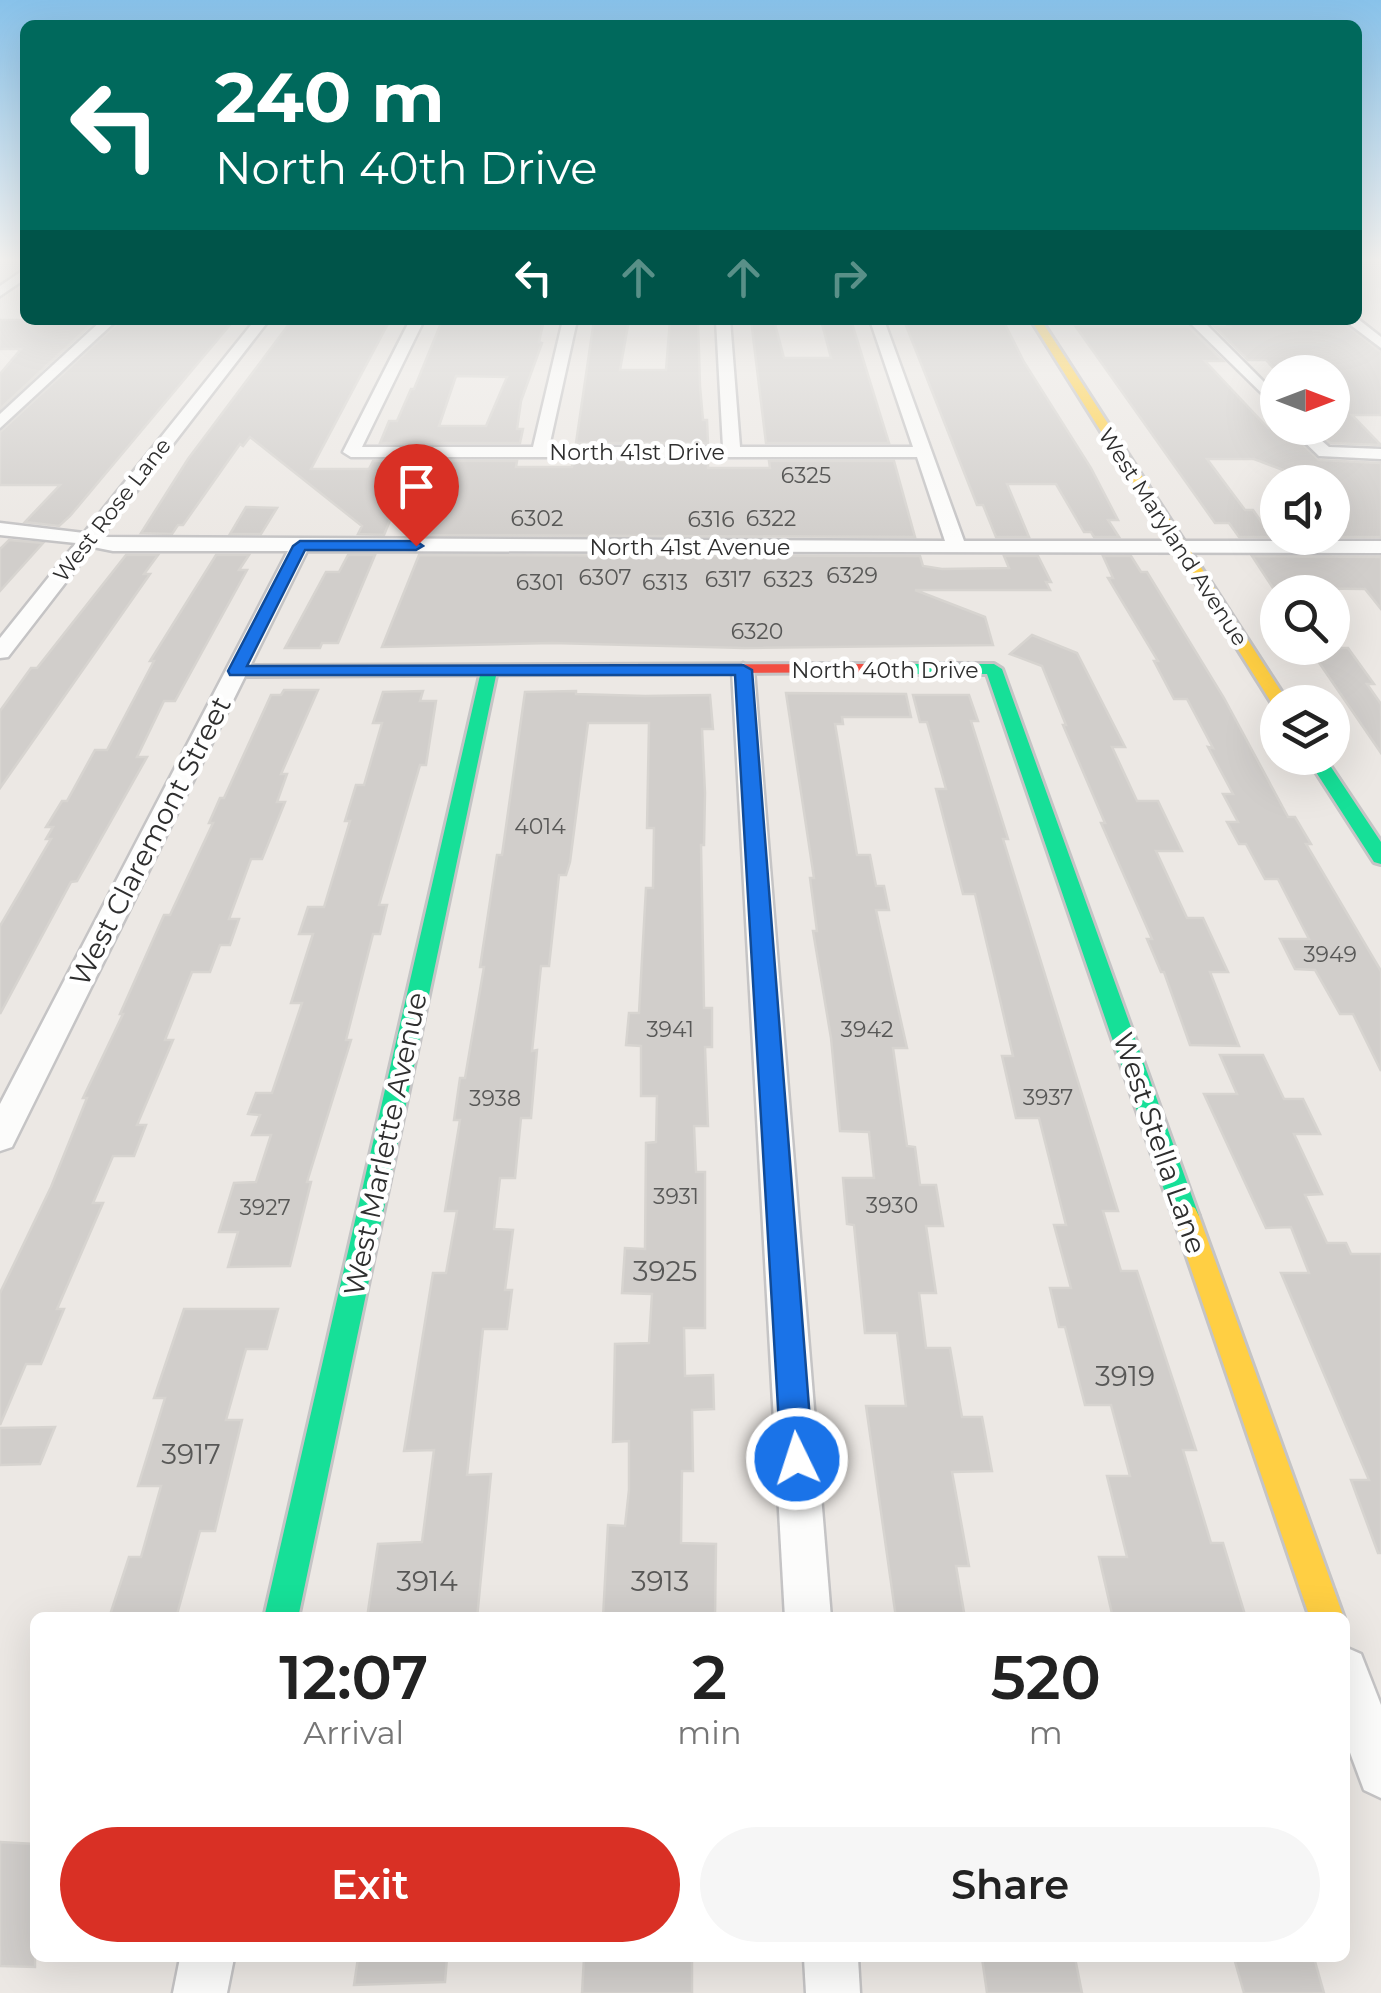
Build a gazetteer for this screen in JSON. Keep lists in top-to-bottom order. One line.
{"streets":{"street":["North 41st Drive","West Rose Lane","West Maryland Avenue","North 41st Avenue","North 40th Drive","West Claremont Street","West Stella Lane","West Marlette Avenue"]},"crossings":[["West Rose Lane","North 41st Avenue"],["West Maryland Avenue","North 41st Avenue"],["North 41st Avenue","West Claremont Street"],["North 40th Drive","West Claremont Street"],["North 40th Drive","West Stella Lane"],["North 40th Drive","West Marlette Avenue"]],"house_numbers":["6325","6302","6322","6316","6329","6307","6317","6323","6301","6313","6320","4014","3949","3941","3942","3937","3938","3931","3930","3927","3925","3919","3917","3914","3913"],"north":"right","page":{"turn":["240 m","North 40th Drive"],"eta":["12:07","Arrival","2","min","520","m"],"buttons":["Exit","Share"]}}
